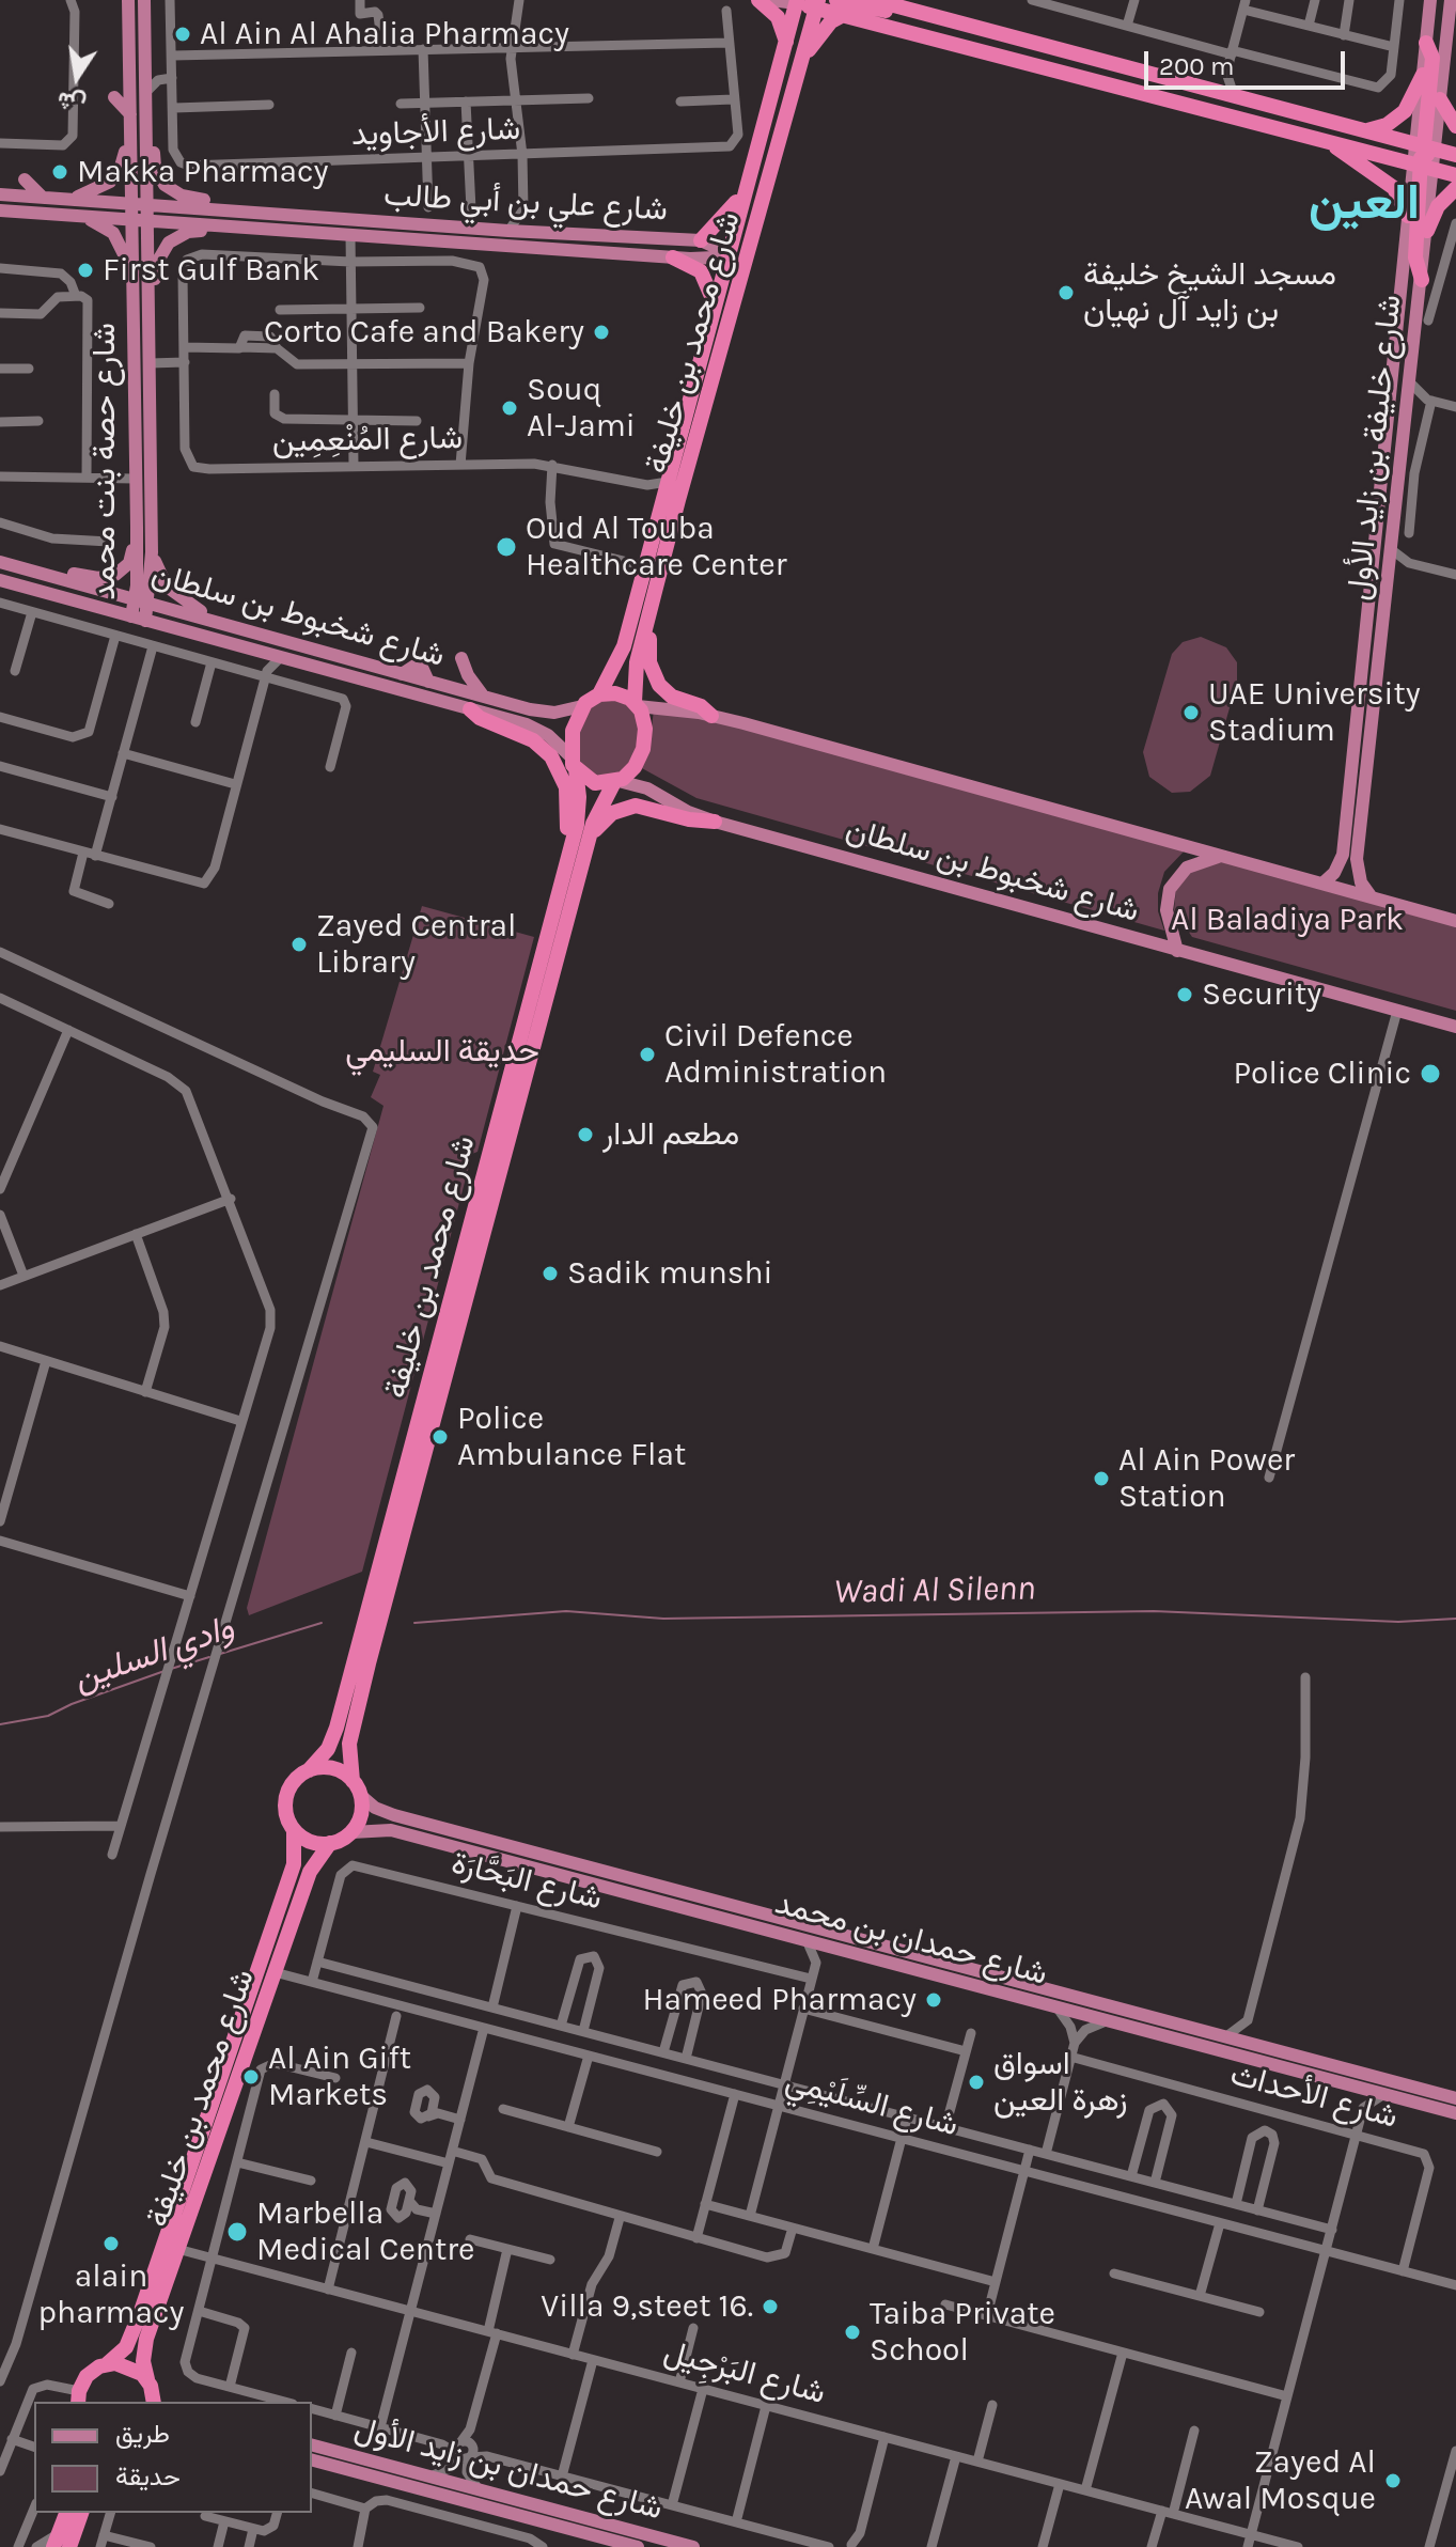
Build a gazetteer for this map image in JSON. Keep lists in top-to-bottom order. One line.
{"streets":{"highway":["شارع محمد بن خليفة"],"main road":["شارع علي بن أبي طالب","شارع خليفة بن زايد الأول","شارع حصة بنت محمد","شارع شخبوط بن سلطان","شارع حمدان بن محمد","شارع حمدان بن زايد الأول"],"street":["شارع الأجاويد","شارع المُنْعِمِين","شارع البَحَّارَة","شارع الأحداث","شارع السِّلَيْمِي","شارع البَرْجِيل"]},"crossings":[["شارع علي بن أبي طالب","شارع محمد بن خليفة"],["شارع علي بن أبي طالب","شارع حصة بنت محمد"],["شارع محمد بن خليفة","شارع المُنْعِمِين"],["شارع محمد بن خليفة","شارع شخبوط بن سلطان"],["شارع محمد بن خليفة","شارع حمدان بن محمد"],["شارع محمد بن خليفة","شارع السِّلَيْمِي"],["شارع محمد بن خليفة","شارع البَرْجِيل"],["شارع حصة بنت محمد","شارع شخبوط بن سلطان"],["شارع البَحَّارَة","شارع السِّلَيْمِي"],["شارع الأحداث","شارع السِّلَيْمِي"]],"districts":["العين"],"water":["Wadi Al Silenn","وادي السلين"],"parks":["Al Baladiya Park","حديقة السليمي"],"places":["Al Ain Al Ahalia Pharmacy","Makka Pharmacy","First Gulf Bank","مسجد الشيخ خليفة بن زايد آل نهيان","Corto Cafe and Bakery","Souq Al-Jami","Oud Al Touba Healthcare Center","UAE University Stadium","Zayed Central Library","Security","Civil Defence Administration","Police Clinic","مطعم الدار","Sadik munshi","Police Ambulance Flat","Al Ain Power Station","Hameed Pharmacy","Al Ain Gift Markets","اسواق زهرة العين","Marbella Medical Centre","alain pharmacy","Villa 9,steet 16.","Taiba Private School","Zayed Al Awal Mosque"],"legend":["طريق","حديقة"],"scale_bar":"200 m","north":"bottom"}
